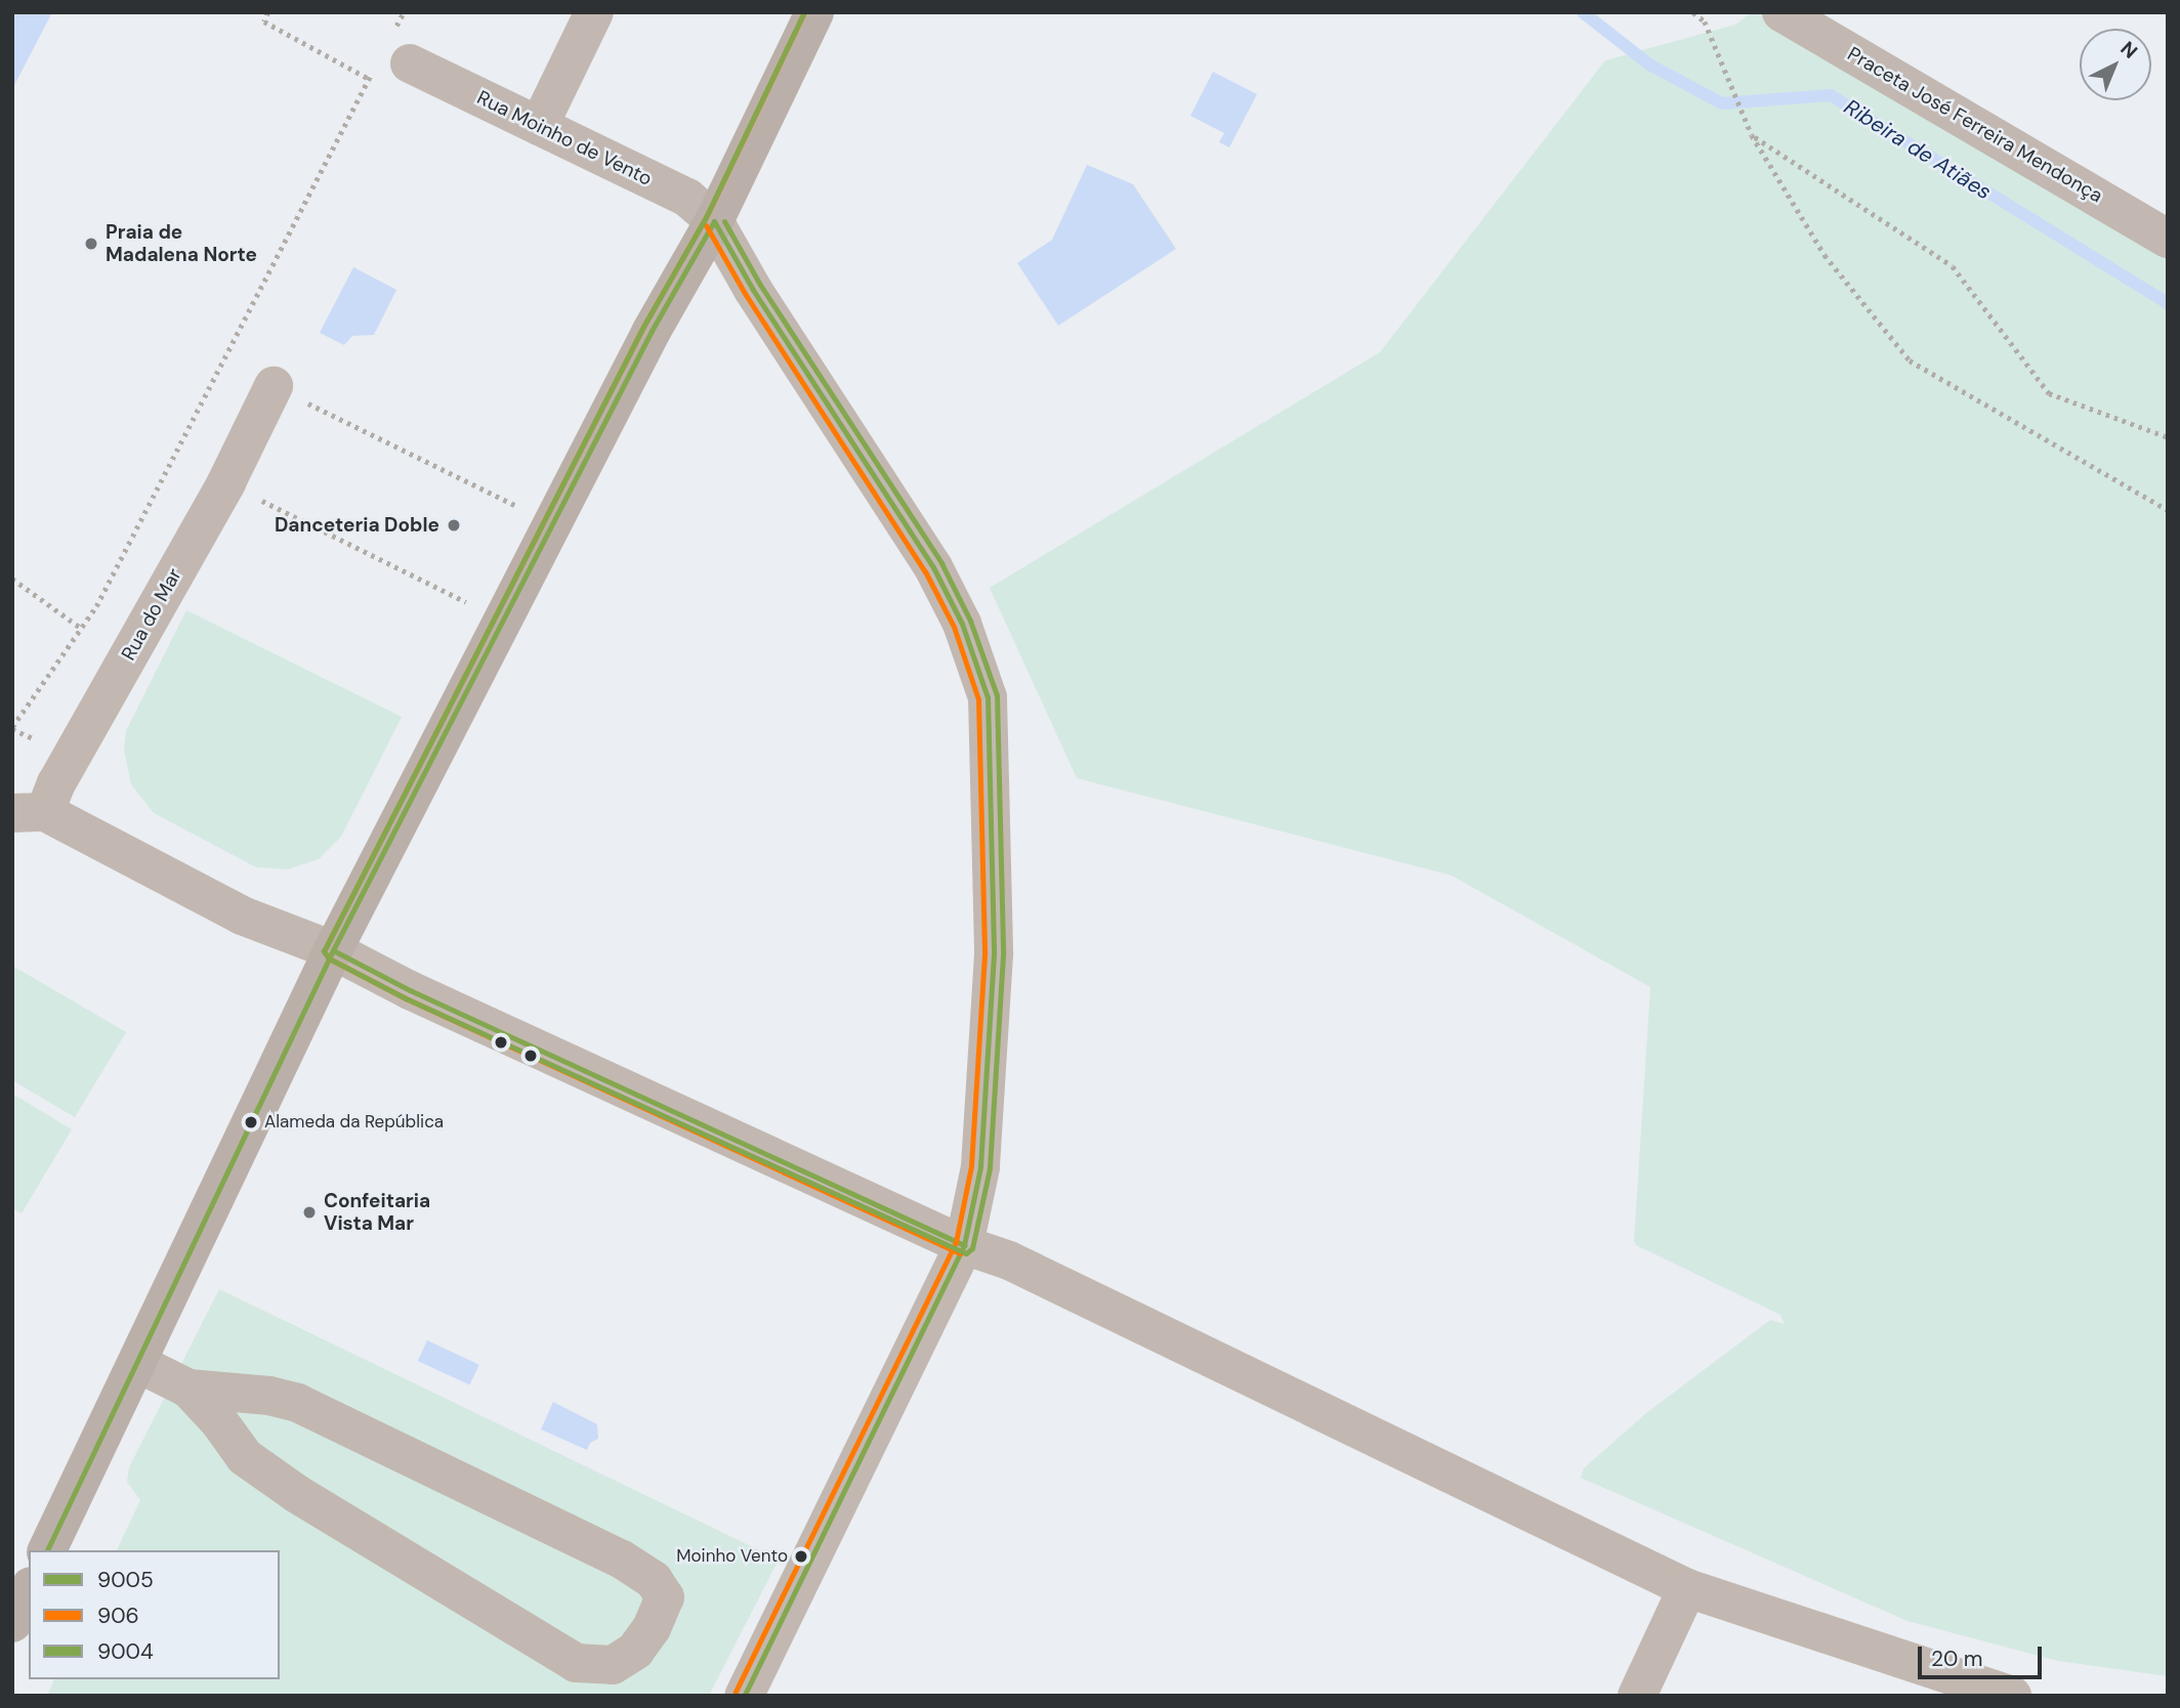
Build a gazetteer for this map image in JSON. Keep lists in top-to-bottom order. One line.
{"streets":{"street":["Praceta José Ferreira Mendonça","Rua Moinho de Vento","Rua do Mar"]},"water":["Ribeira de Atiães"],"places":["Praia de Madalena Norte","Danceteria Doble","Alameda da República","Confeitaria Vista Mar","Moinho Vento"],"lines":["transit line 906","transit line 9004","transit line 9005"],"legend":["9005","906","9004"],"scale_bar":"20 m","north":"top right"}
